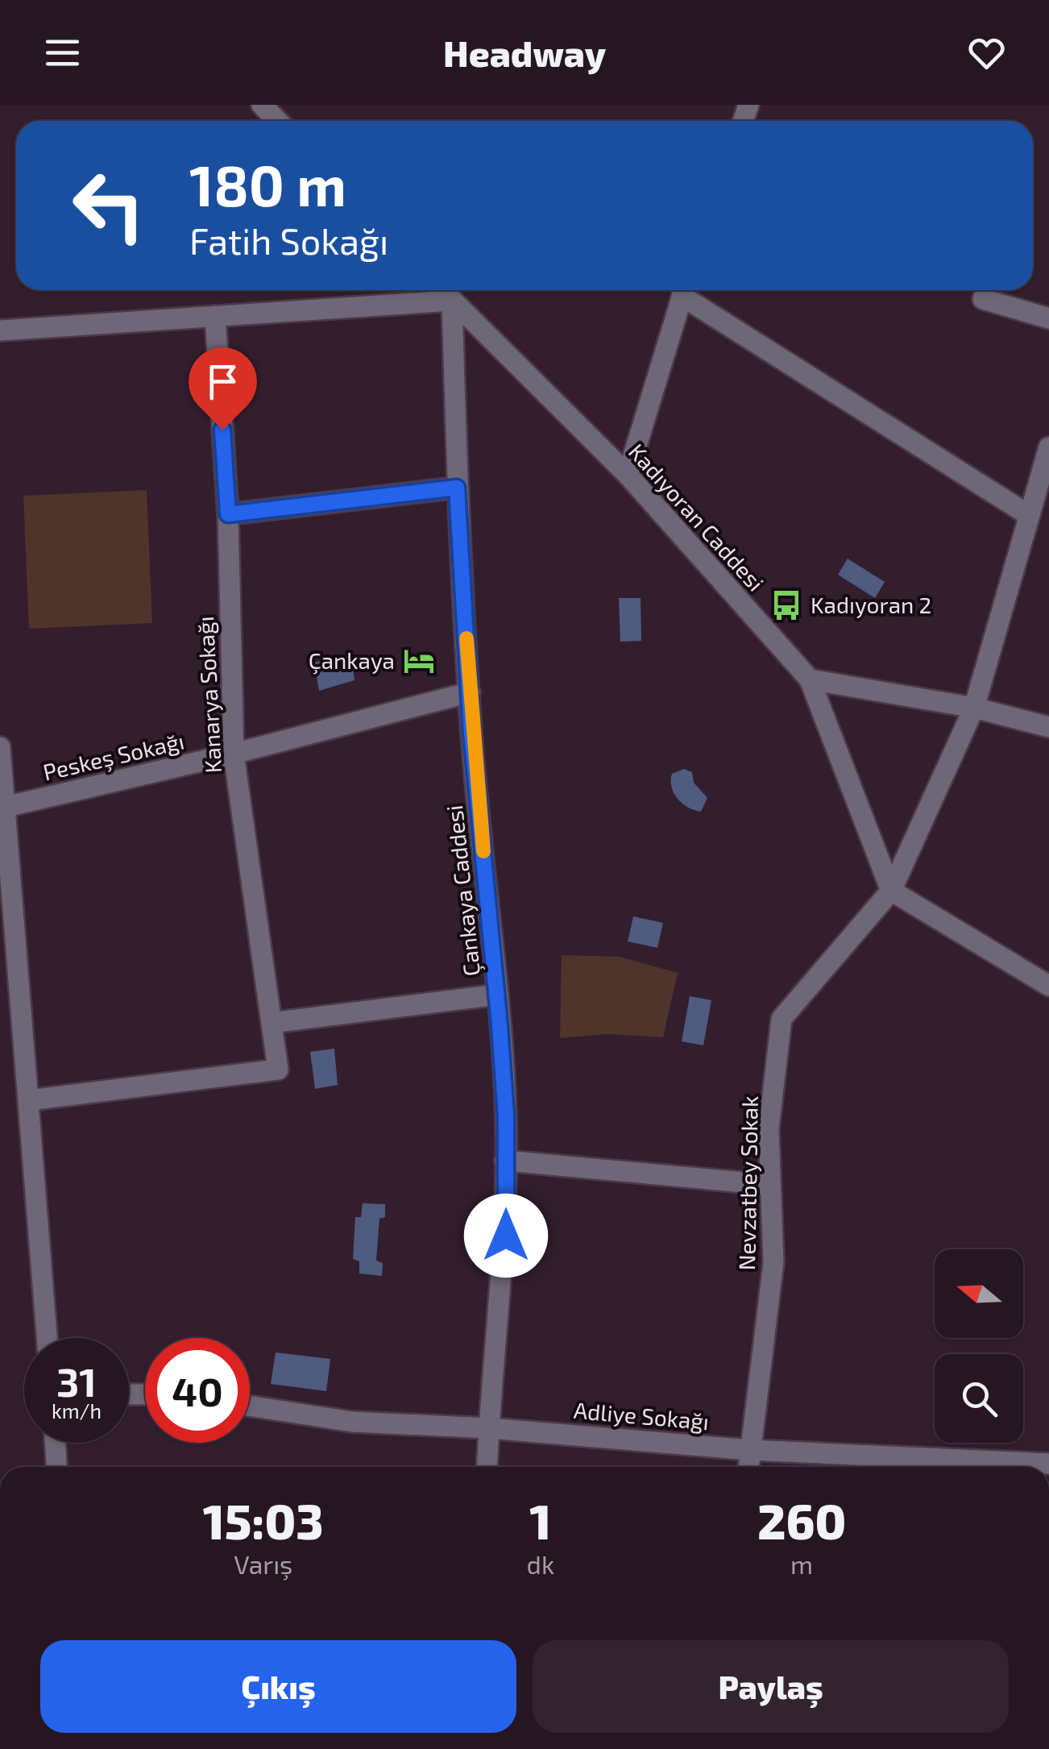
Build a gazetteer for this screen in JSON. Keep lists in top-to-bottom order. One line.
{"streets":{"street":["Kadıyoran Caddesi","Kanarya Sokağı","Peskeş Sokağı","Çankaya Caddesi","Nevzatbey Sokak","Adliye Sokağı"]},"crossings":[["Kadıyoran Caddesi","Çankaya Caddesi"],["Kadıyoran Caddesi","Nevzatbey Sokak"],["Kanarya Sokağı","Peskeş Sokağı"],["Peskeş Sokağı","Çankaya Caddesi"],["Çankaya Caddesi","Adliye Sokağı"],["Nevzatbey Sokak","Adliye Sokağı"]],"places":{"bus stop":["Kadıyoran 2"],"hotel":["Çankaya"]},"north":"left","page":{"header":"Headway","turn":["180 m","Fatih Sokağı"],"speed":"31 km/h","limit":"40","eta":["15:03","Varış","1","dk","260","m"],"buttons":["Çıkış","Paylaş"]}}
